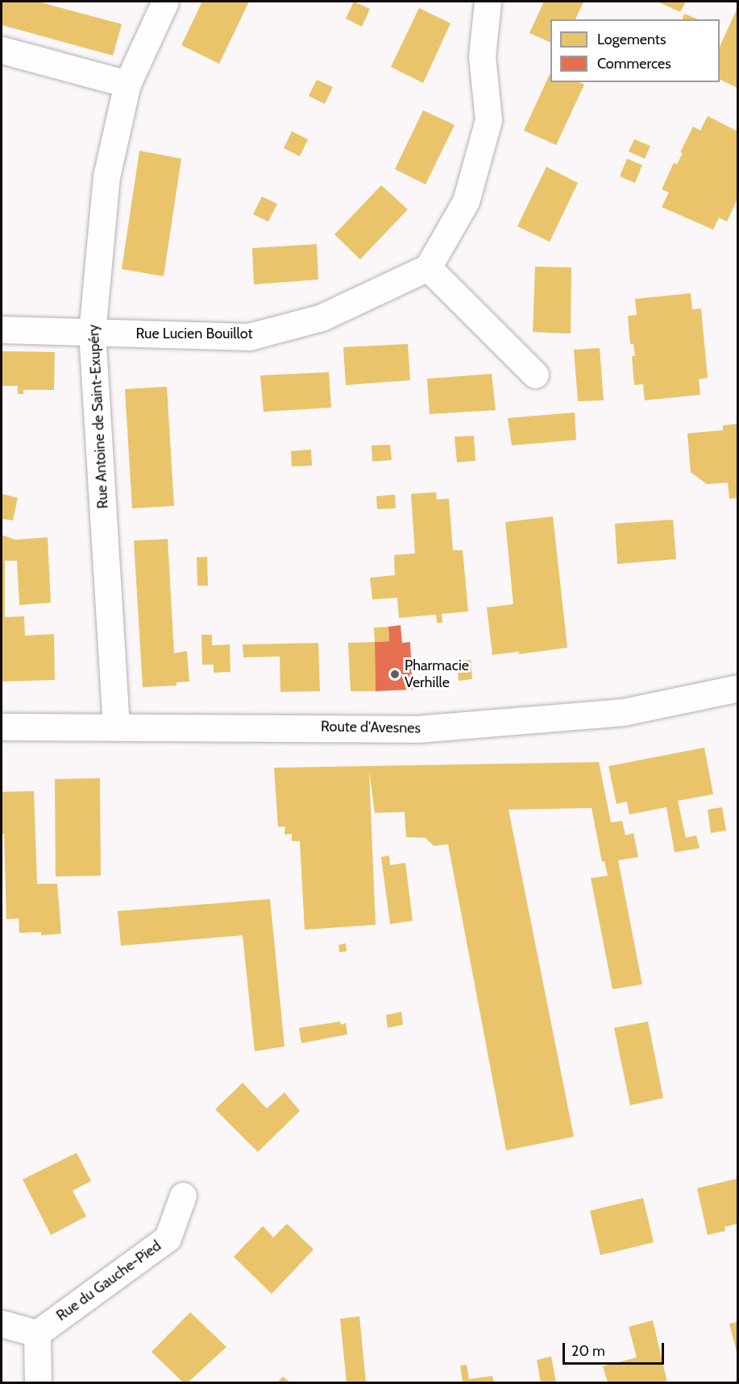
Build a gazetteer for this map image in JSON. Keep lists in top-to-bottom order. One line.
{"streets":{"street":["Rue Lucien Bouillot","Rue Antoine de Saint-Exupéry","Route d'Avesnes","Rue du Gauche-Pied"]},"crossings":[["Rue Lucien Bouillot","Rue Antoine de Saint-Exupéry"],["Rue Antoine de Saint-Exupéry","Route d'Avesnes"]],"places":["Pharmacie Verhille"],"legend":["Logements","Commerces"],"scale_bar":"20 m"}
